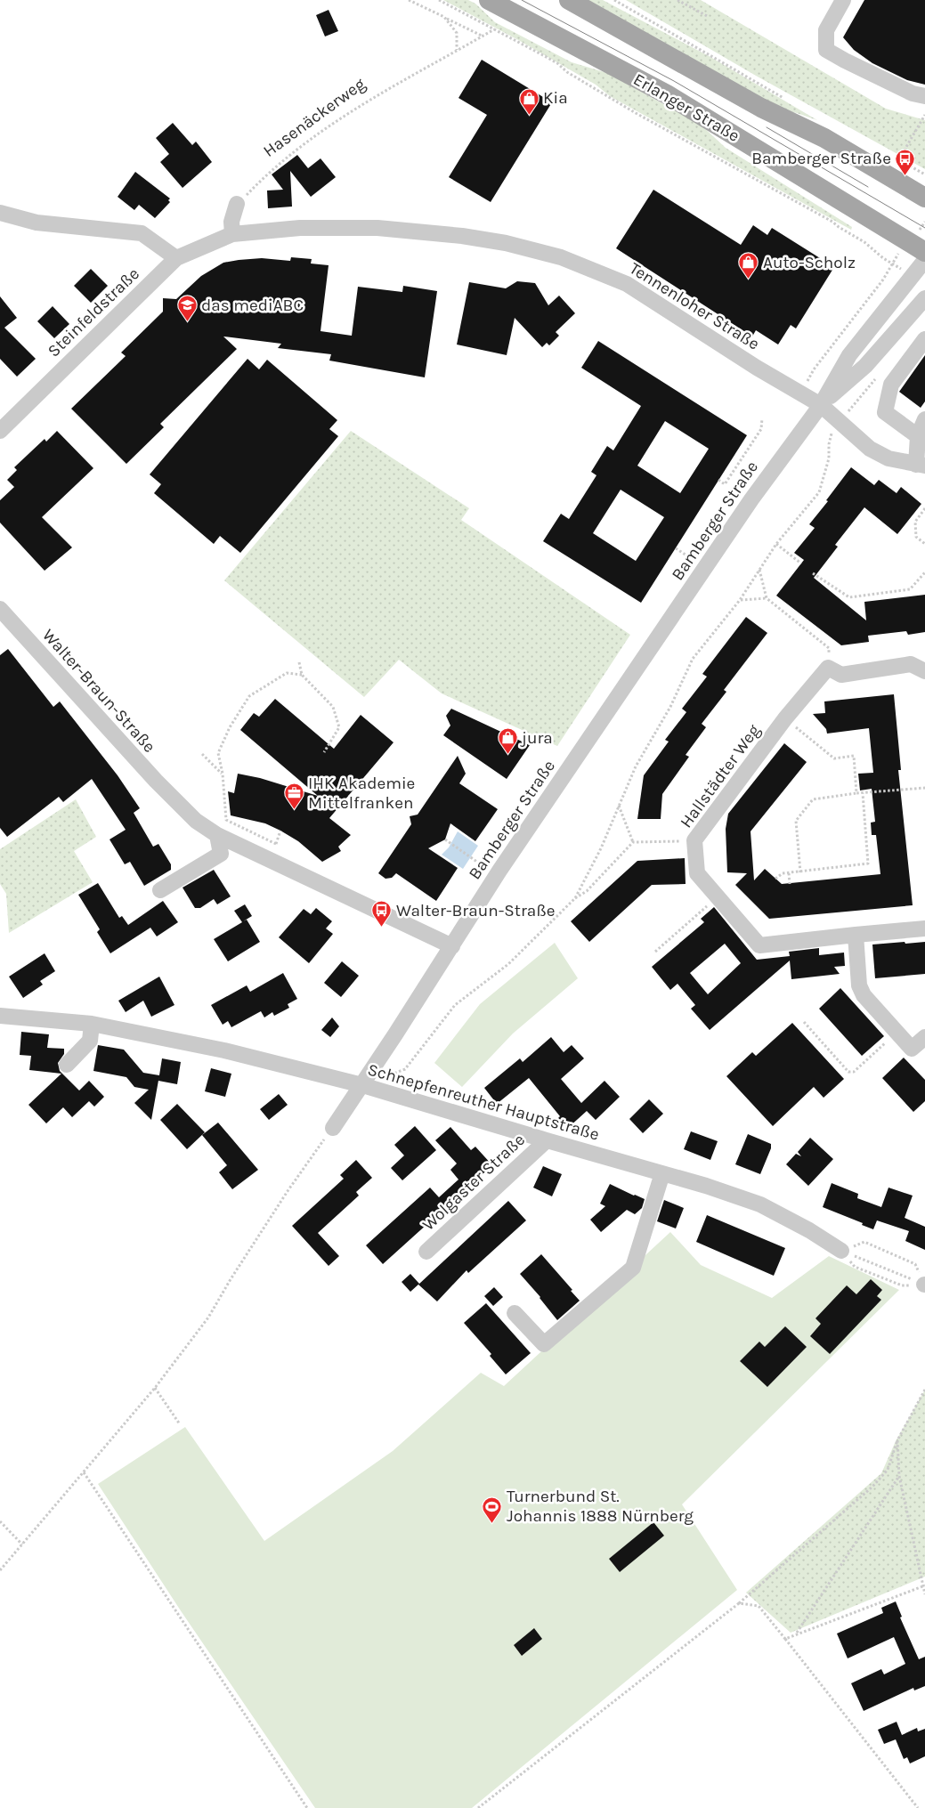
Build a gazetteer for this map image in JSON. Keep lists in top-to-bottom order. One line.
{"streets":{"main road":["Erlanger Straße"],"street":["Tennenloher Straße","Steinfeldstraße","Bamberger Straße","Walter-Braun-Straße","Hallstädter Weg","Schnepfenreuther Hauptstraße","Wolgaster Straße"],"path":["Hasenäckerweg"]},"crossings":[["Tennenloher Straße","Steinfeldstraße"],["Tennenloher Straße","Bamberger Straße"],["Bamberger Straße","Walter-Braun-Straße"],["Bamberger Straße","Schnepfenreuther Hauptstraße"],["Schnepfenreuther Hauptstraße","Wolgaster Straße"]],"places":{"shop":["Kia","Auto-Scholz","jura"],"bus stop":["Bamberger Straße","Walter-Braun-Straße"],"school or university":["das mediABC"],"office":["IHK Akademie Mittelfranken"],"sports":["Turnerbund St. Johannis 1888 Nürnberg"]}}
